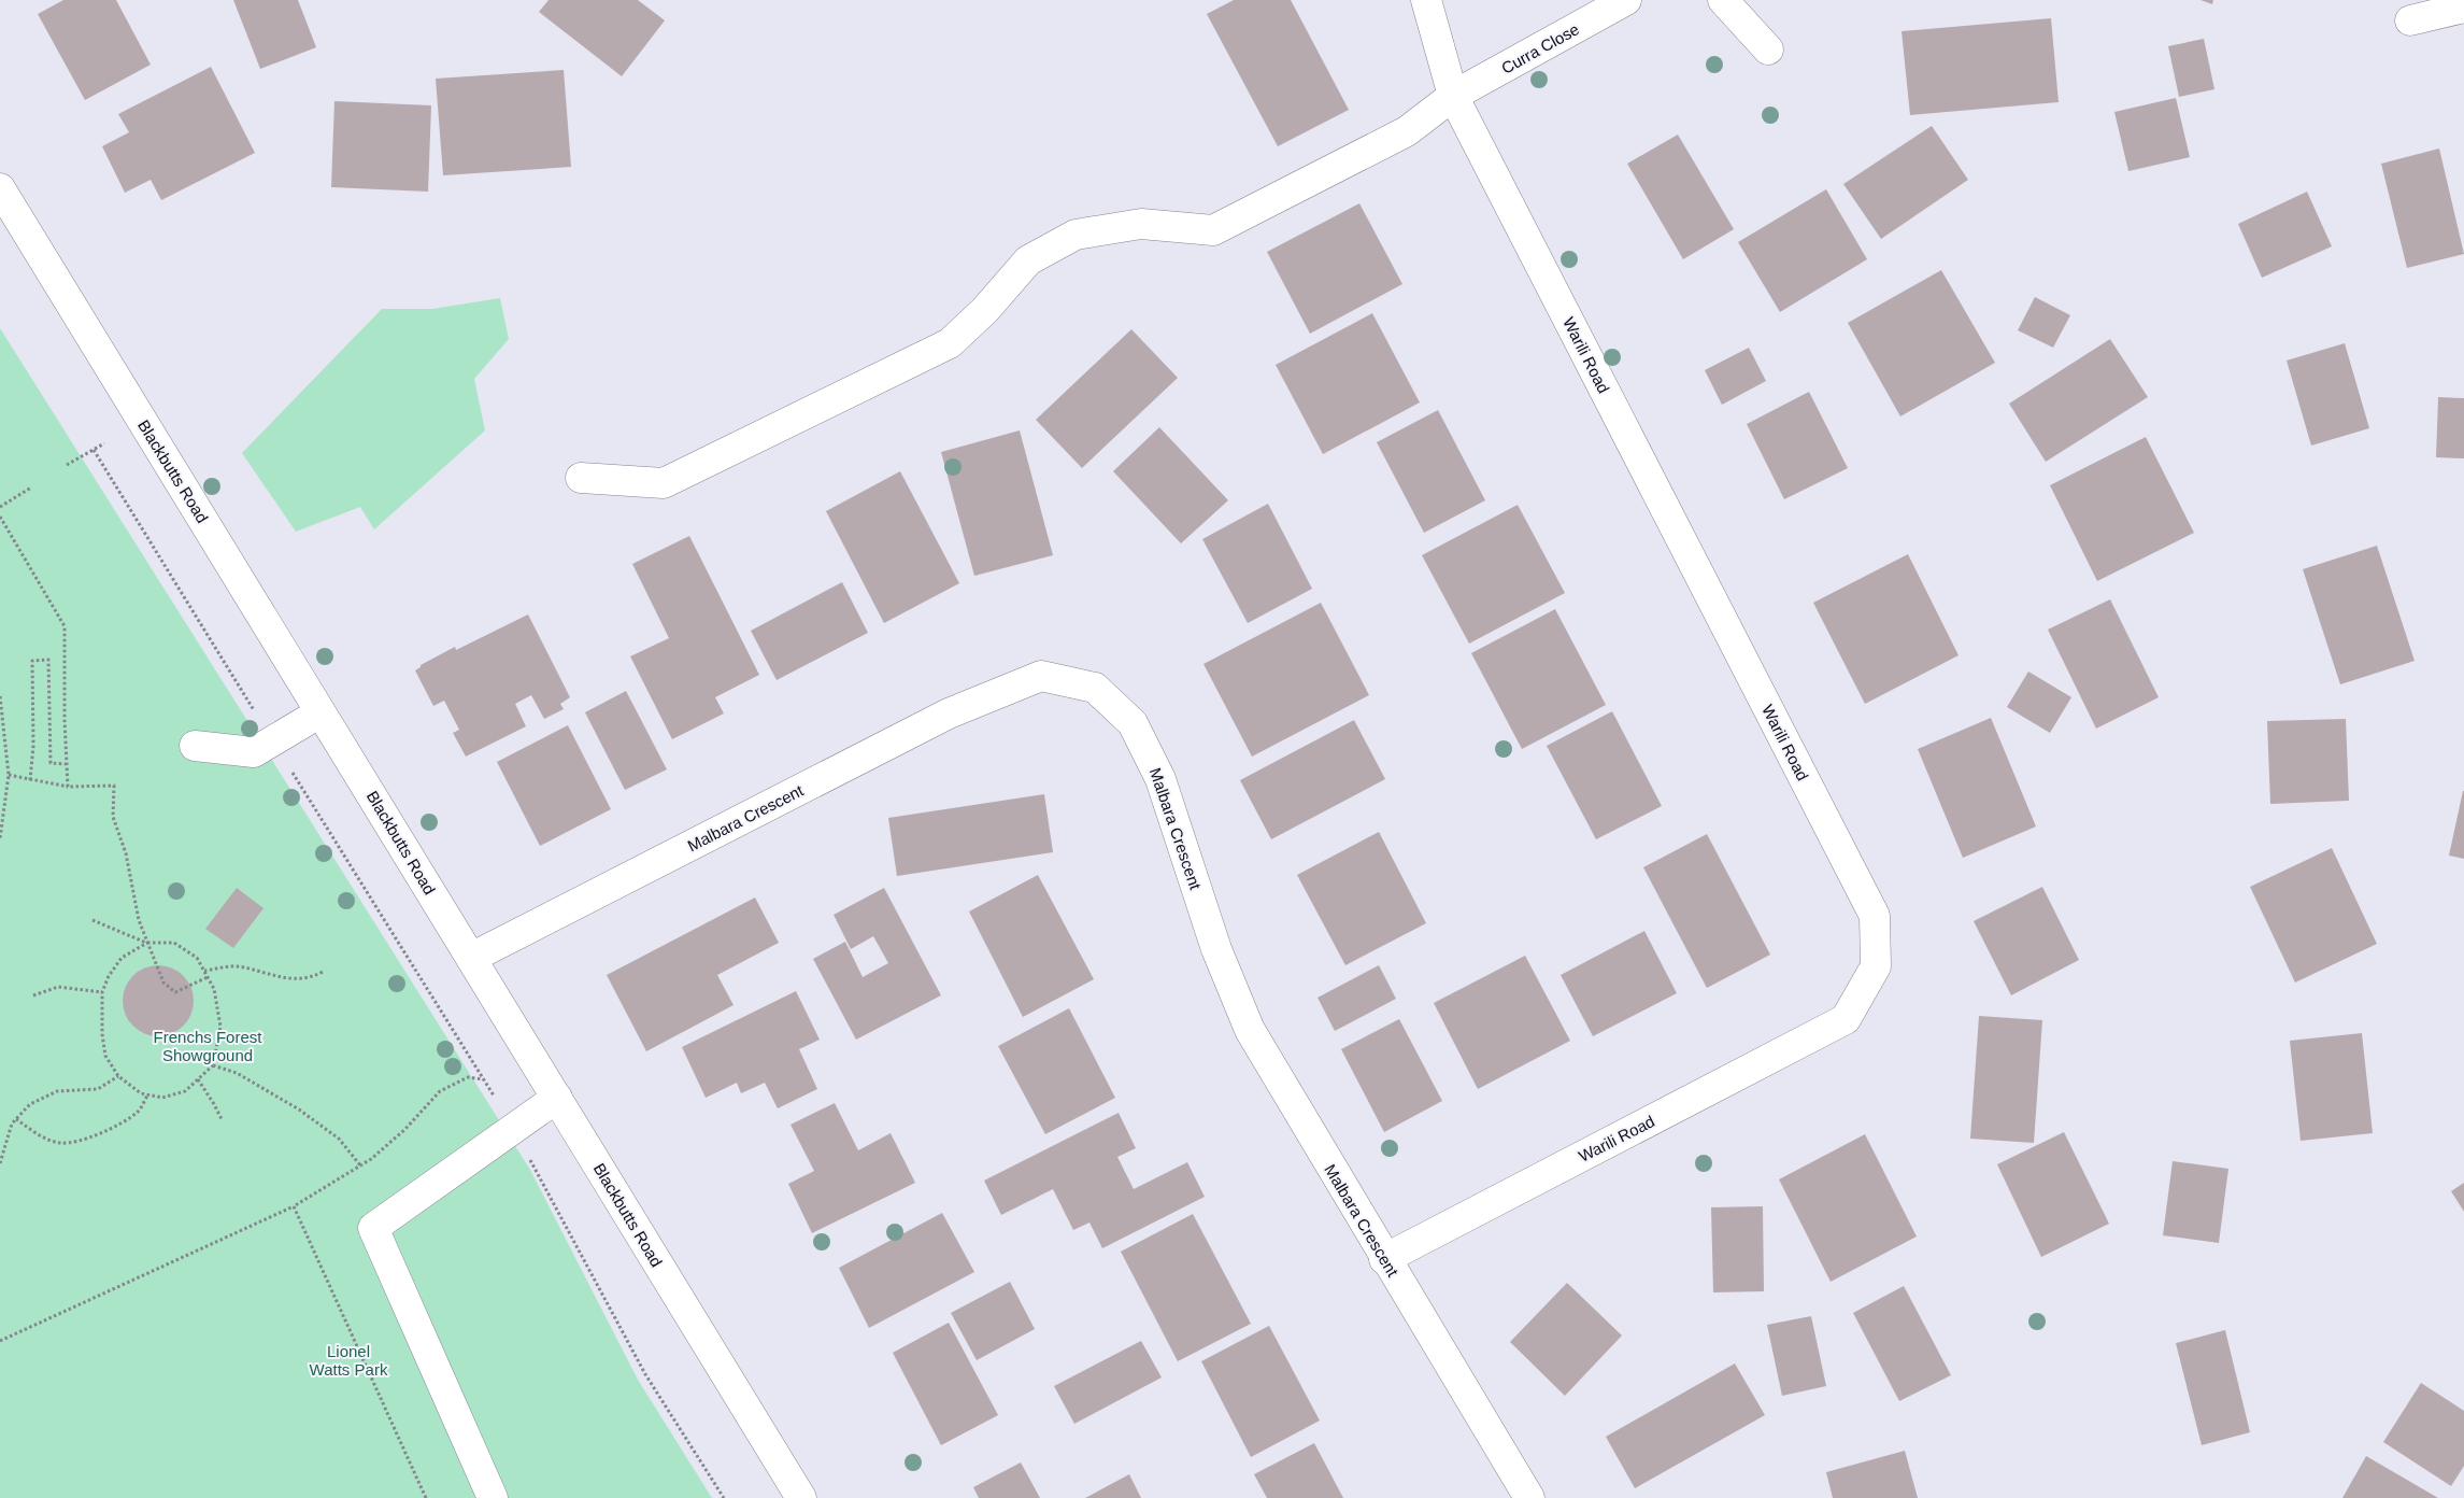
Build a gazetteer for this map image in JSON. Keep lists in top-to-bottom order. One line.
{"streets":{"street":["Curra Close","Warili Road","Blackbutts Road","Malbara Crescent"]},"crossings":[["Curra Close","Warili Road"],["Warili Road","Malbara Crescent"],["Blackbutts Road","Malbara Crescent"]],"parks":["Frenchs Forest Showground","Lionel Watts Park"]}
